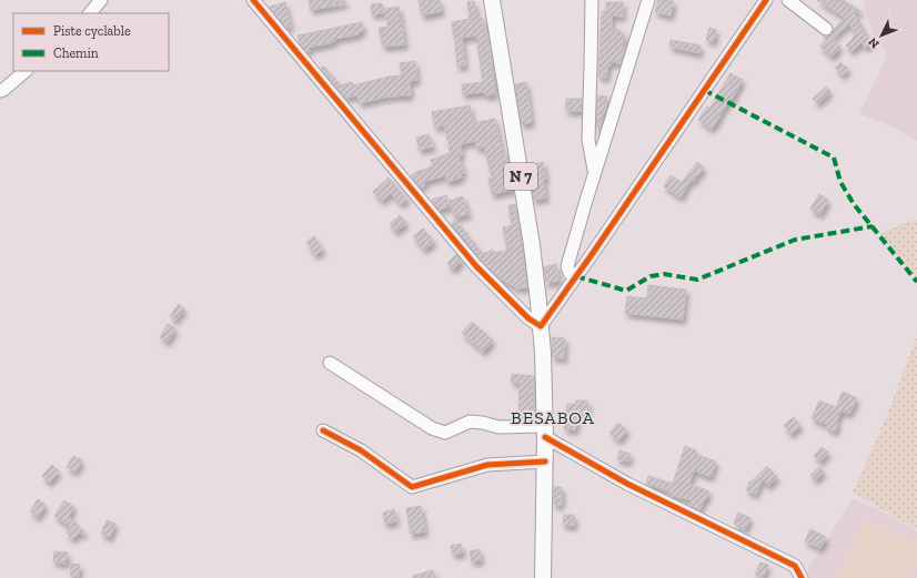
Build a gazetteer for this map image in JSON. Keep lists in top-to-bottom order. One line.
{"streets":{"main road":["N 7"]},"districts":["BESABOA"],"legend":["Piste cyclable","Chemin"],"north":"bottom left"}
